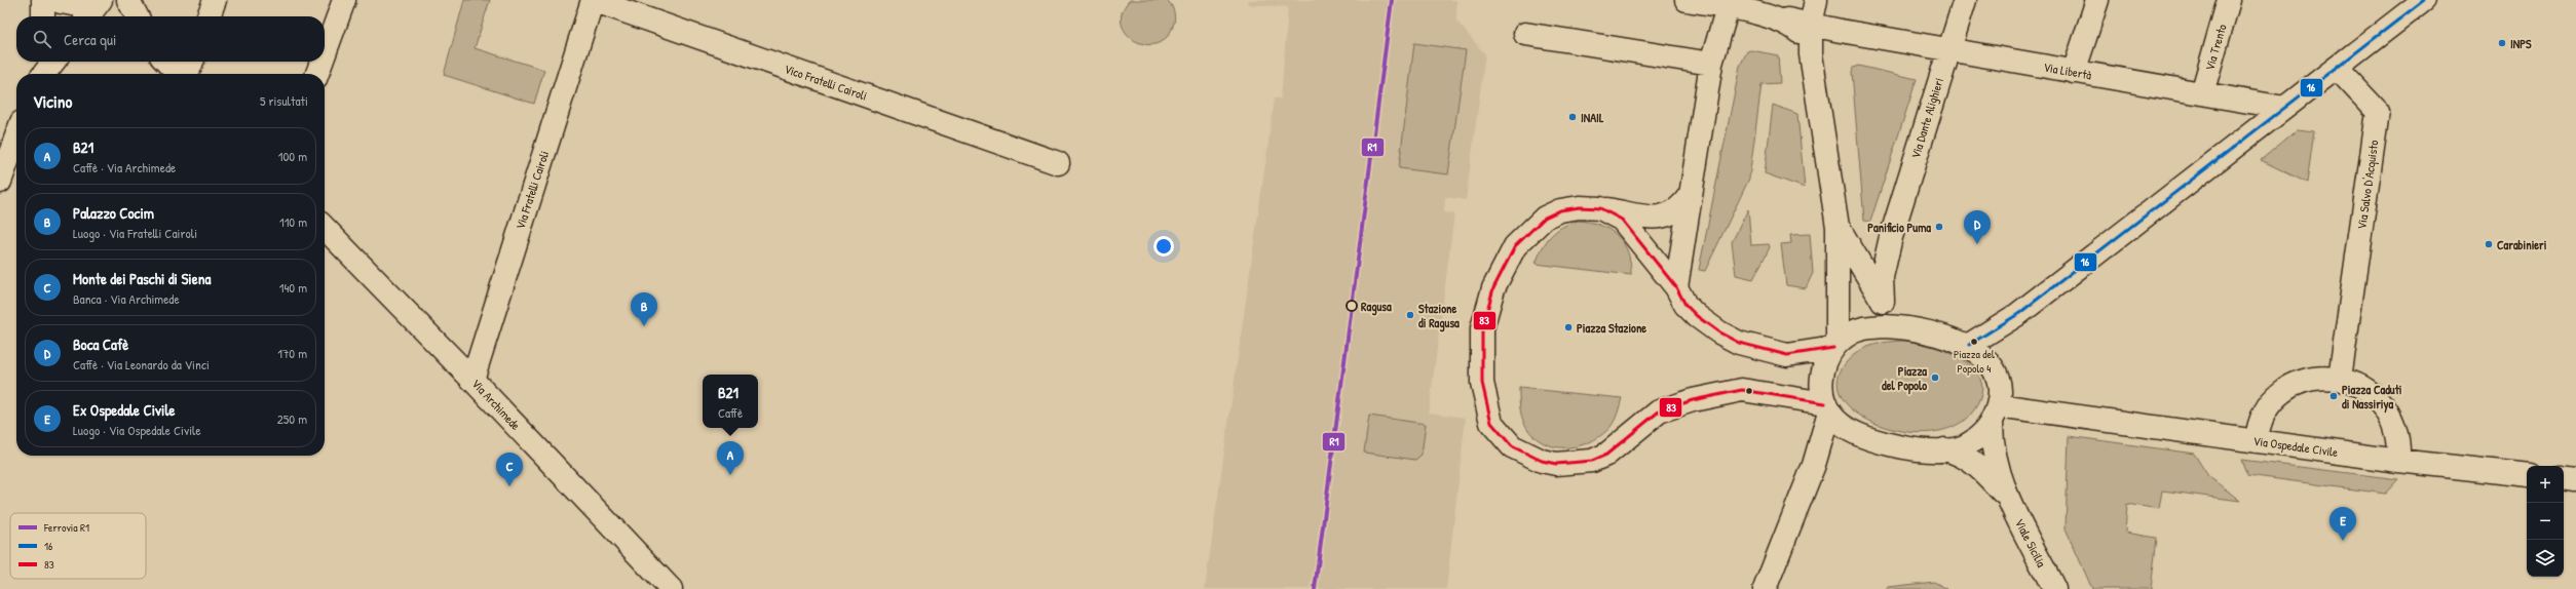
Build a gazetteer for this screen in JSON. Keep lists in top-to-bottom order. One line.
{"streets":{"street":["Via Trento","Via Libertà","Vico Fratelli Cairoli","Via Dante Alighieri","Via Salvo D'Acquisto","Via Fratelli Cairoli","Via Archimede","Via Ospedale Civile","Viale Sicilia"]},"crossings":[["Via Trento","Via Libertà"],["Via Libertà","Via Dante Alighieri"],["Vico Fratelli Cairoli","Via Fratelli Cairoli"],["Via Fratelli Cairoli","Via Archimede"]],"places":["INPS","INAIL","Panificio Puma","Carabinieri","Ragusa","Stazione di Ragusa","Piazza Stazione","Piazza del Popolo 4","Piazza del Popolo","Piazza Caduti di Nassiriya"],"lines":["rail line R1","transit line 16","transit line 83"],"legend":["Ferrovia R1","16","83"],"page":{"search":"Cerca qui","heading":["Vicino","5 risultati"],"list":[{"mark":"A","name":"B21","note":"Caffè · Via Archimede","value":"100 m"},{"mark":"B","name":"Palazzo Cocim","note":"Luogo · Via Fratelli Cairoli","value":"110 m"},{"mark":"C","name":"Monte dei Paschi di Siena","note":"Banca · Via Archimede","value":"140 m"},{"mark":"D","name":"Boca Cafè","note":"Caffè · Via Leonardo da Vinci","value":"170 m"},{"mark":"E","name":"Ex Ospedale Civile","note":"Luogo · Via Ospedale Civile","value":"250 m"}],"pins":["D","B","A","C","E"],"popup":["B21","Caffè"],"map_buttons":["+","−"]}}
